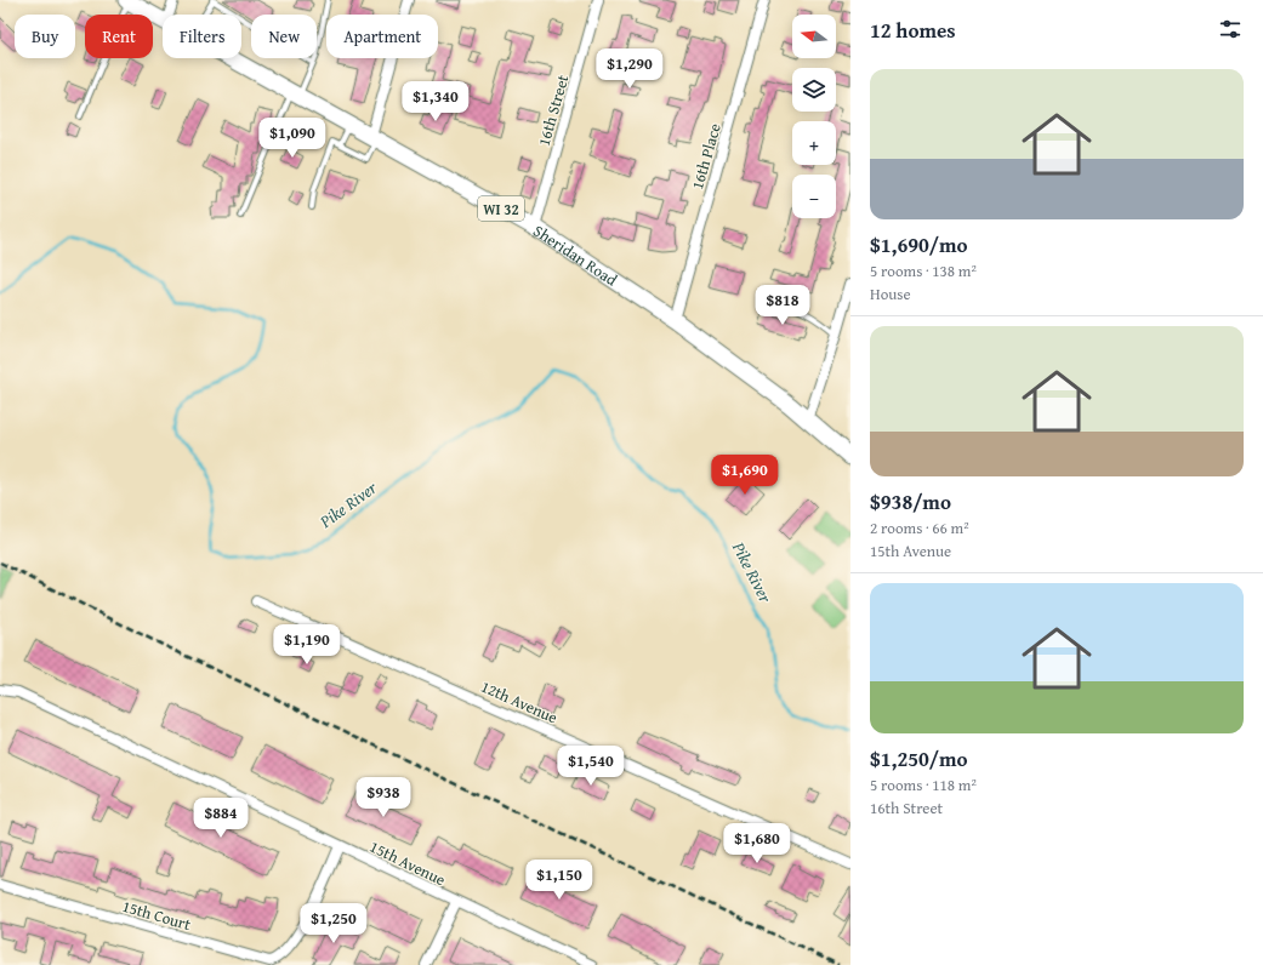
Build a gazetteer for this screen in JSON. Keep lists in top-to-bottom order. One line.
{"streets":{"main road":["WI 32","Sheridan Road"],"street":["16th Street","16th Place","12th Avenue","15th Avenue","15th Court"]},"crossings":[["16th Street","Sheridan Road"],["16th Place","Sheridan Road"],["15th Avenue","15th Court"]],"water":["Pike River"],"north":"left","page":{"heading":"12 homes","map_buttons":["+","−"],"chip":["Buy","Rent","Filters","New","Apartment"],"price":["$1,290","$1,340","$1,090","$818","$1,690","$1,190","$1,540","$938","$884","$1,680","$1,150","$1,250"],"list":[{"name":"$1,690/mo","note":"5 rooms · 138 m² · House"},{"name":"$938/mo","note":"2 rooms · 66 m² · 15th Avenue"},{"name":"$1,250/mo","note":"5 rooms · 118 m² · 16th Street"}]}}
